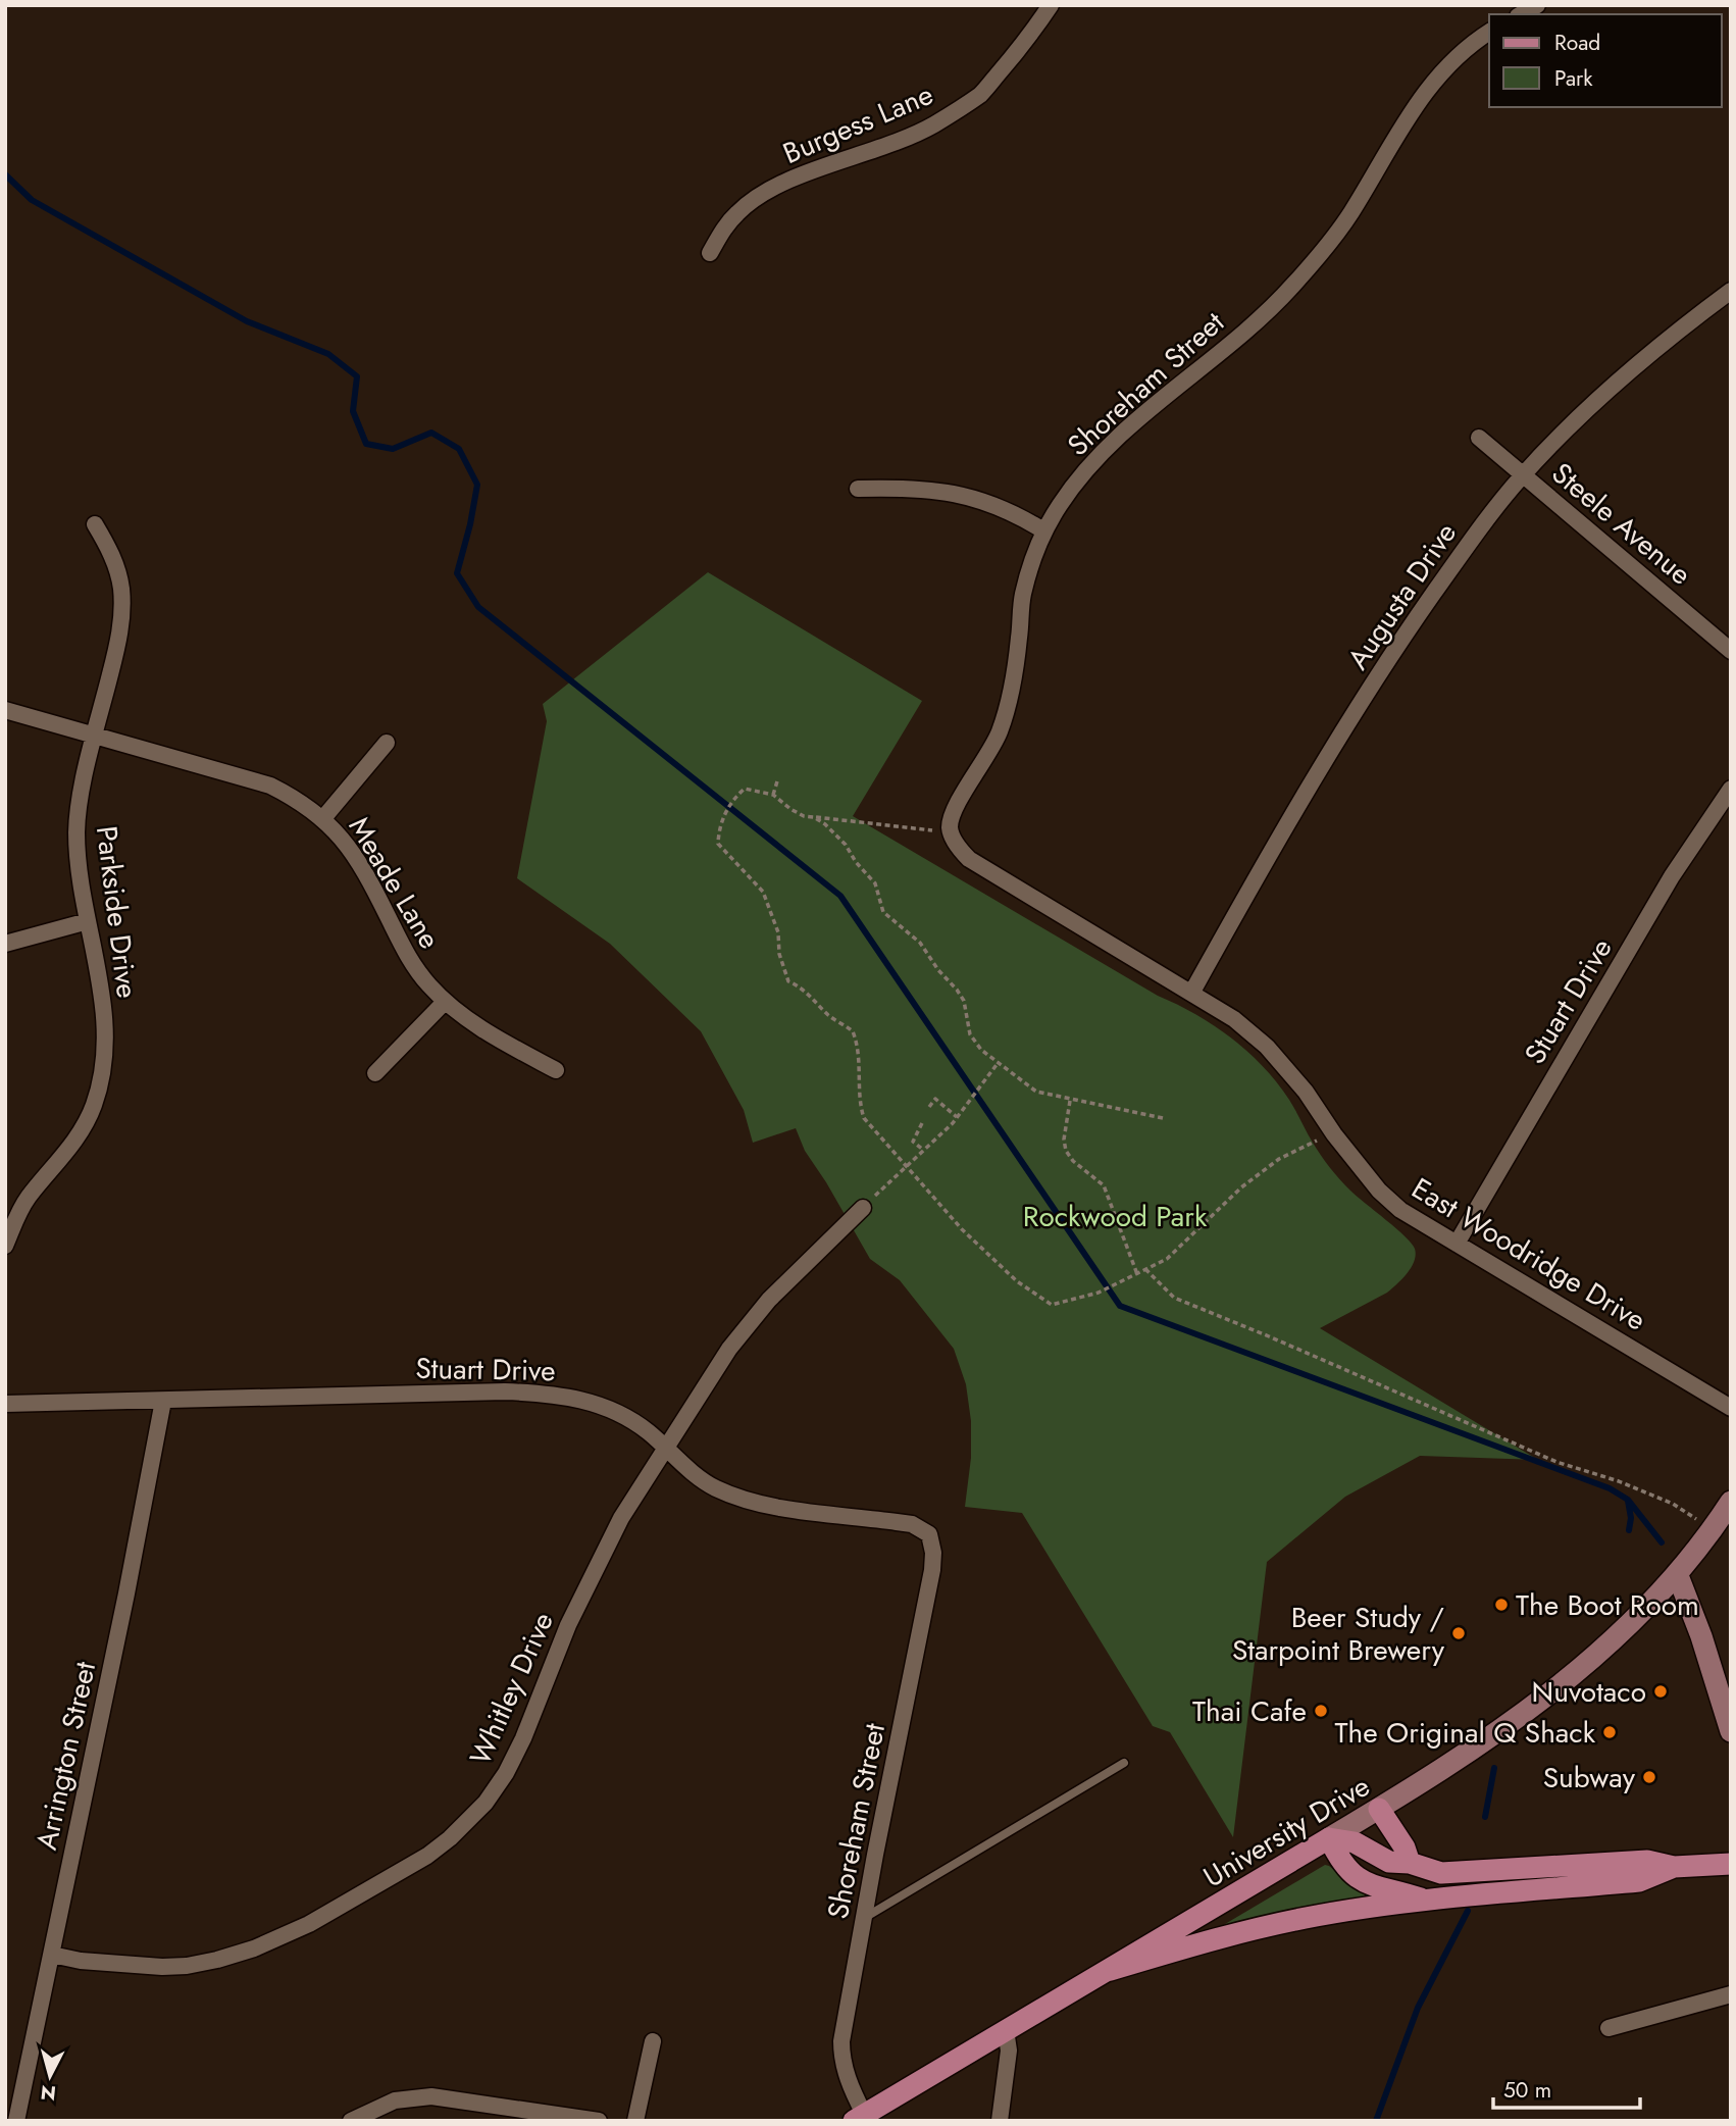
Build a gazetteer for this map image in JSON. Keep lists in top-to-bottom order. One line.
{"streets":{"main road":["University Drive"],"street":["Burgess Lane","Shoreham Street","Steele Avenue","Augusta Drive","Meade Lane","Parkside Drive","Stuart Drive","East Woodridge Drive","Whitley Drive","Arrington Street"]},"crossings":[["Shoreham Street","Stuart Drive"],["Shoreham Street","East Woodridge Drive"],["Shoreham Street","University Drive"],["Steele Avenue","Augusta Drive"],["Augusta Drive","East Woodridge Drive"],["Meade Lane","Parkside Drive"],["Stuart Drive","East Woodridge Drive"],["Stuart Drive","Whitley Drive"],["Stuart Drive","Arrington Street"],["Whitley Drive","Arrington Street"]],"parks":["Rockwood Park"],"places":["The Boot Room","Beer Study / Starpoint Brewery","Nuvotaco","Thai Cafe","The Original Q Shack","Subway"],"legend":["Road","Park"],"scale_bar":"50 m","north":"bottom"}
